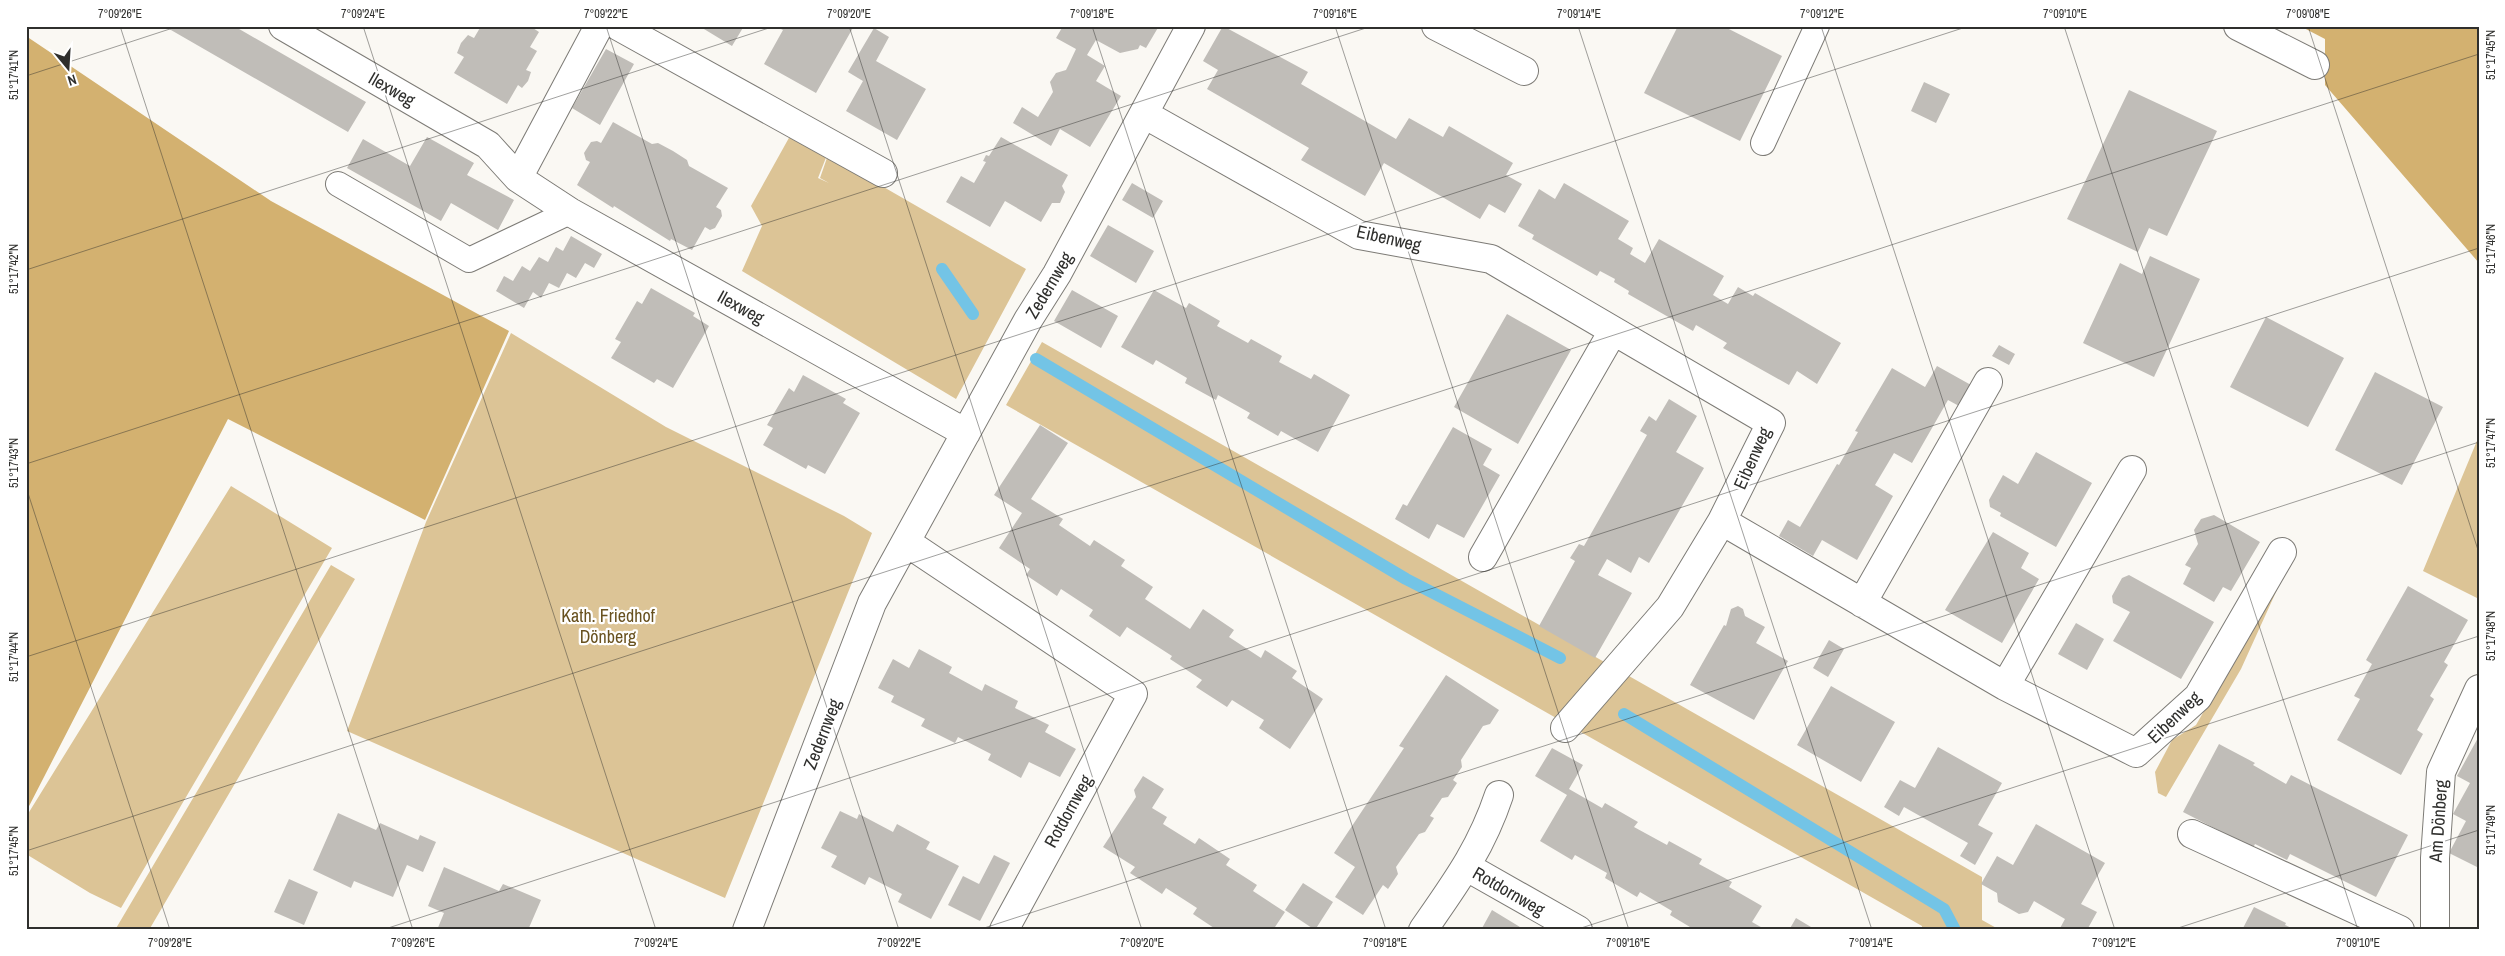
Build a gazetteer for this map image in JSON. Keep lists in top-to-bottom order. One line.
{"streets":{"street":["Ilexweg","Eibenweg","Zedernweg","Rotdornweg","Am Dönberg"]},"crossings":[["Ilexweg","Zedernweg"],["Eibenweg","Zedernweg"],["Zedernweg","Rotdornweg"]],"parks":["Kath. Friedhof Dönberg"],"north":"bottom","coordinates":["7°09'26\"E","7°09'24\"E","7°09'22\"E","7°09'20\"E","7°09'18\"E","7°09'16\"E","7°09'14\"E","7°09'12\"E","7°09'10\"E","7°09'08\"E","51°17'45\"N","51°17'41\"N","51°17'46\"N","51°17'42\"N","51°17'47\"N","51°17'43\"N","51°17'48\"N","51°17'44\"N","51°17'49\"N","7°09'28\"E"]}
